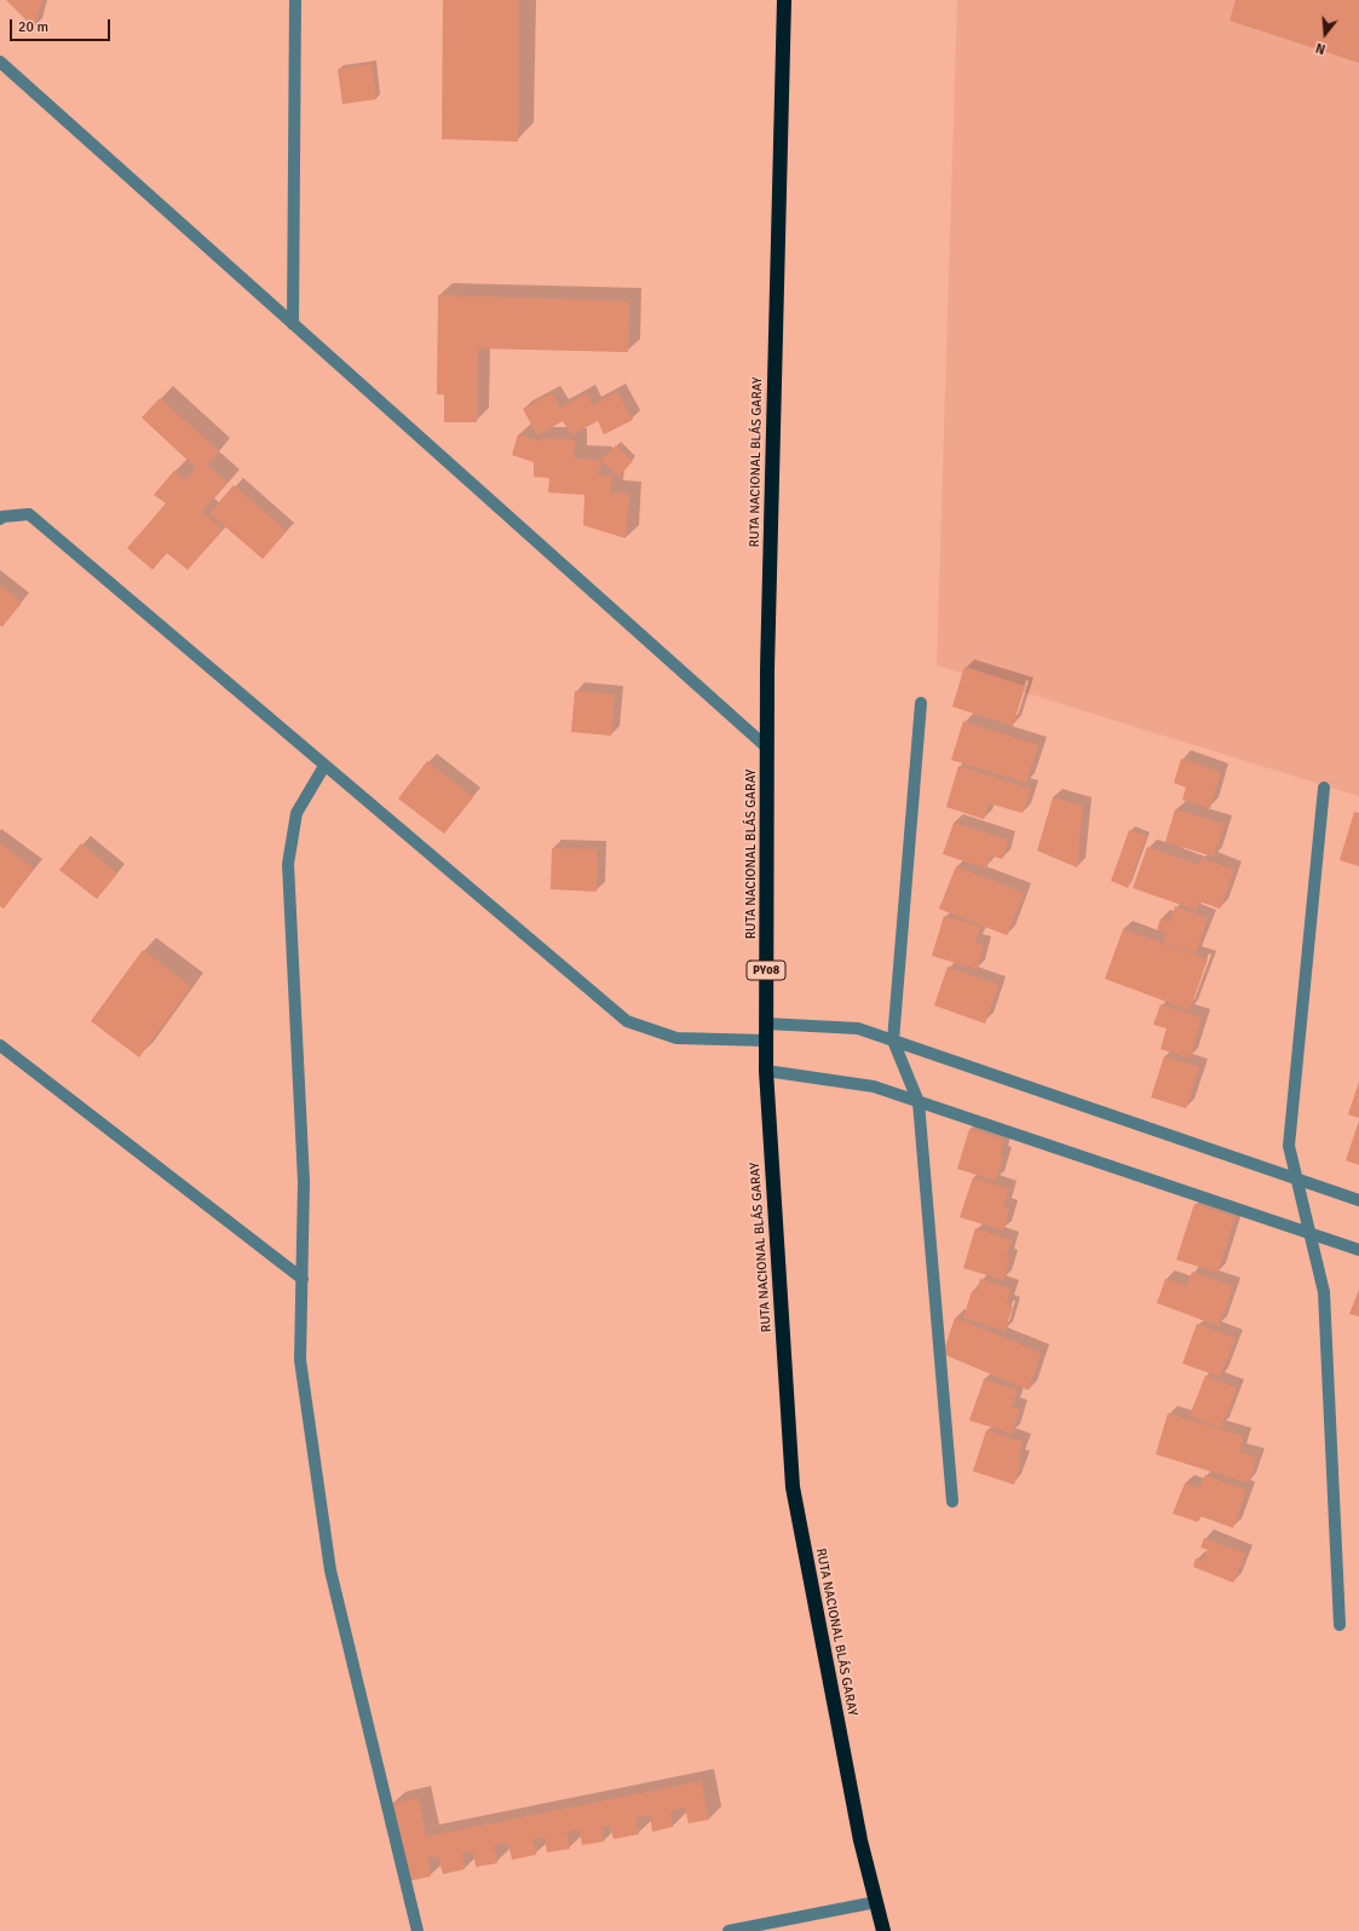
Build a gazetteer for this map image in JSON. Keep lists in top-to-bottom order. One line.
{"streets":{"highway":["RUTA NACIONAL BLÁS GARAY","PY08"]},"scale_bar":"20 m","north":"bottom"}
